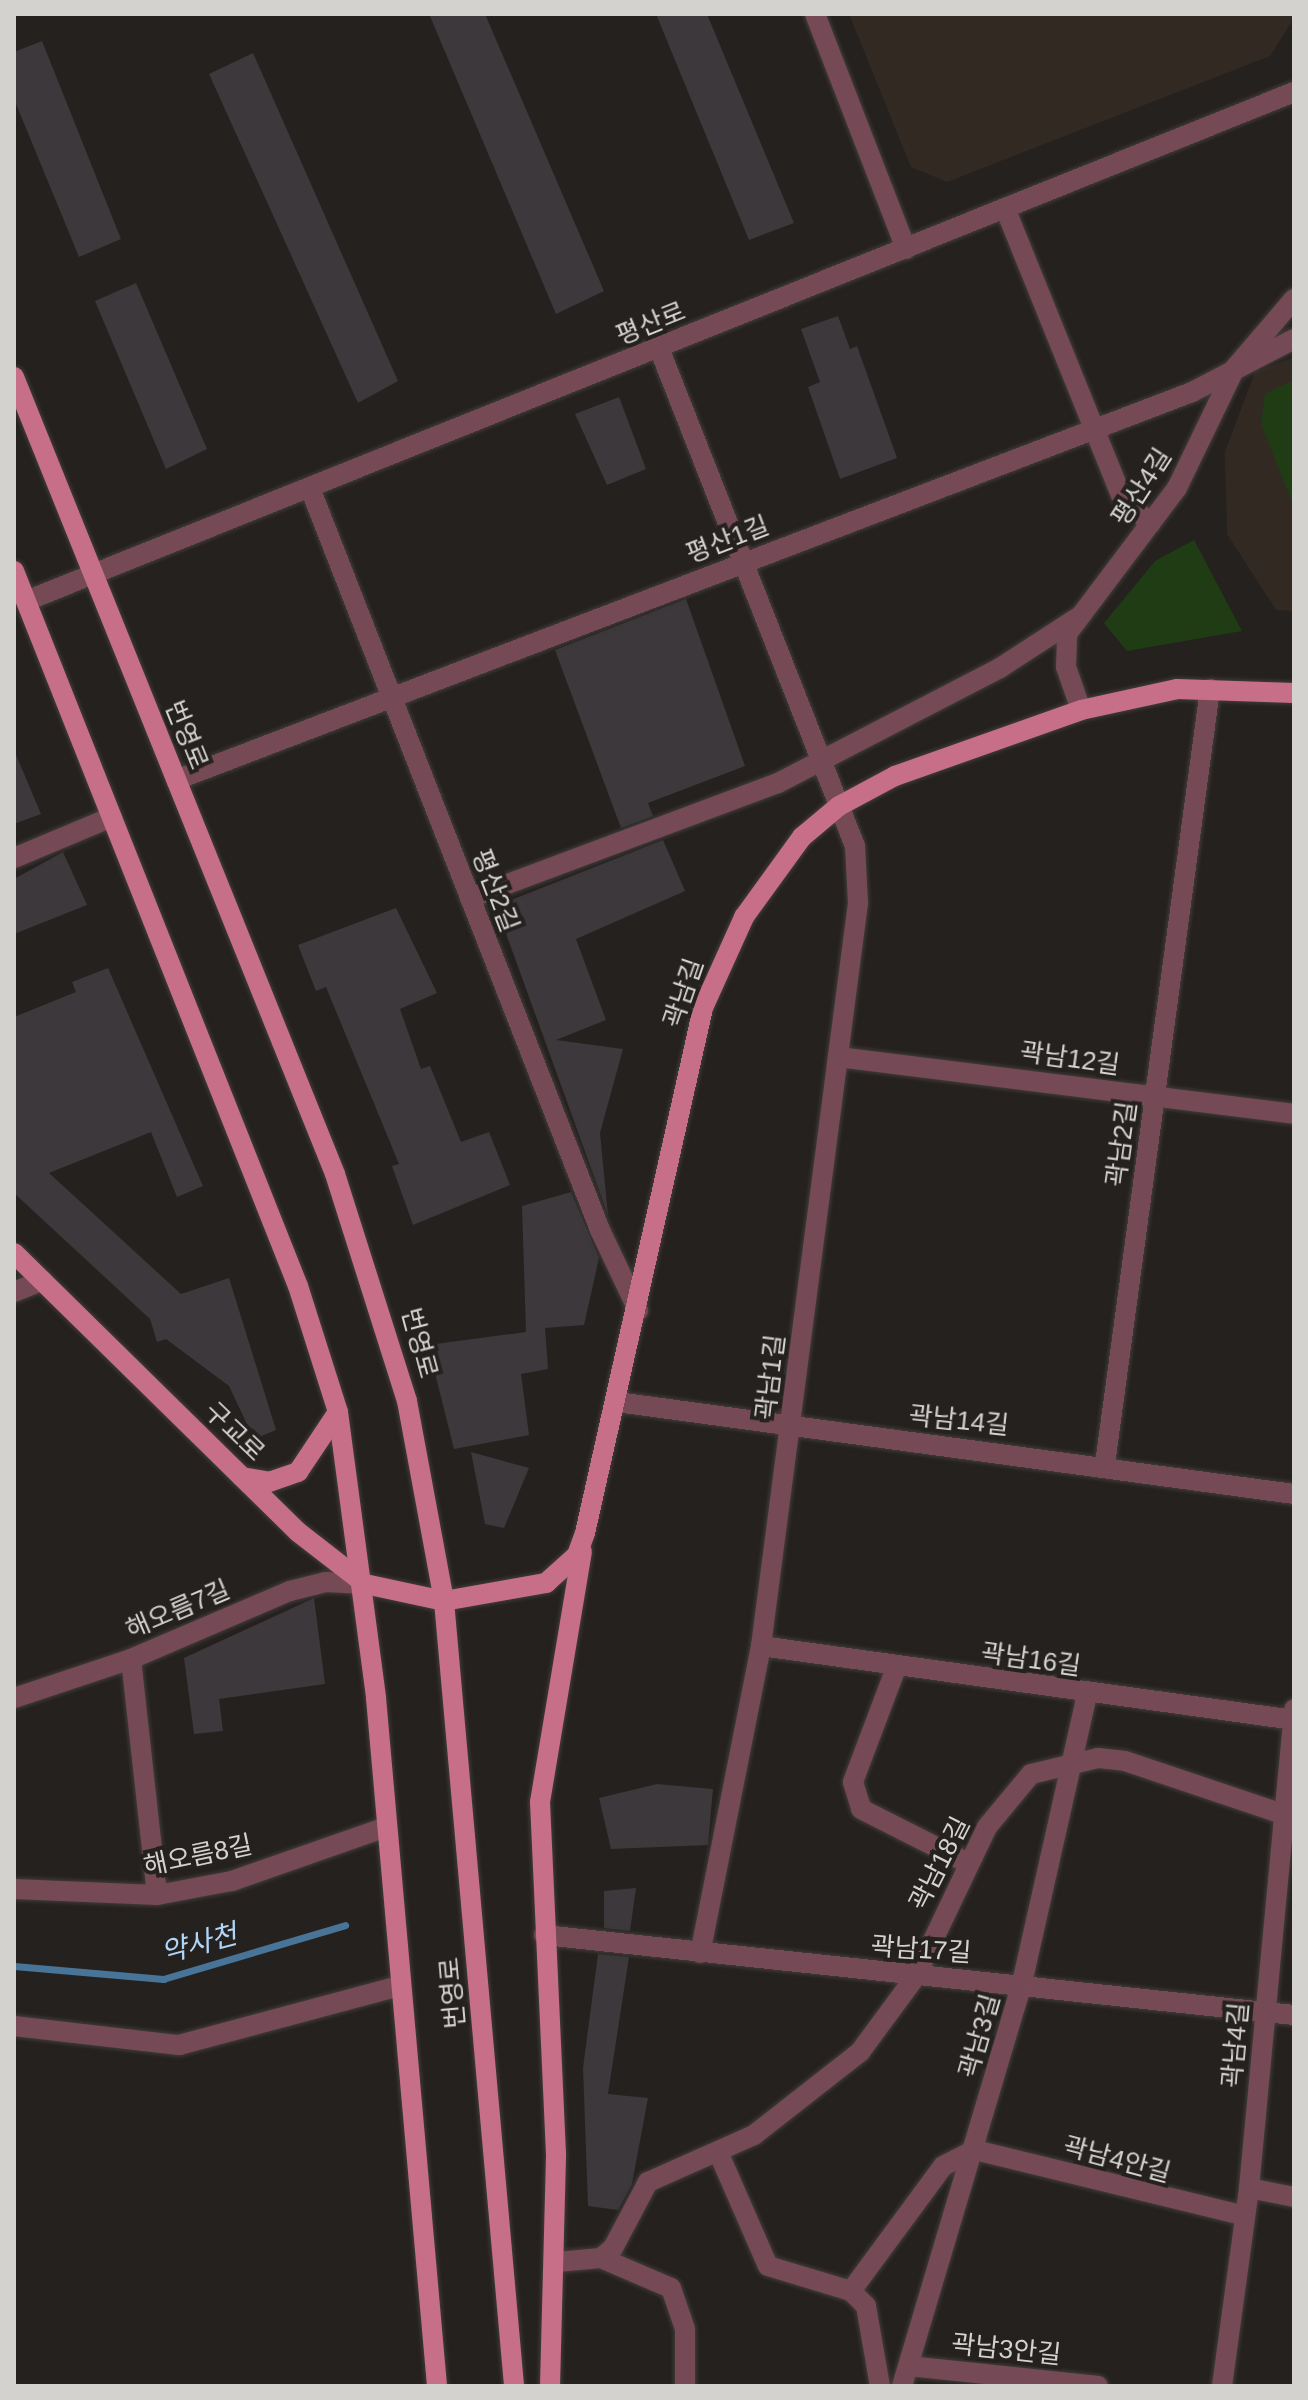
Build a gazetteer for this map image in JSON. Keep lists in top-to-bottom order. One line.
{"streets":{"main road":["번영로","곽남길","구교로"],"street":["평산로","평산4길","평산1길","평산2길","곽남12길","곽남2길","곽남1길","곽남14길","해오름7길","곽남16길","해오름8길","곽남18길","곽남17길","곽남3길","곽남4길","곽남4안길","곽남3안길"]},"crossings":[["평산로","번영로"],["평산로","평산2길"],["평산로","곽남1길"],["평산4길","평산1길"],["평산4길","곽남길"],["평산1길","번영로"],["평산1길","평산2길"],["평산1길","곽남1길"],["번영로","곽남길"],["번영로","구교로"],["번영로","해오름7길"],["번영로","해오름8길"],["평산2길","곽남길"],["곽남길","곽남2길"],["곽남길","곽남1길"],["곽남길","곽남14길"],["곽남길","구교로"],["곽남12길","곽남2길"],["곽남12길","곽남1길"],["곽남2길","곽남14길"],["곽남1길","곽남14길"],["곽남1길","곽남16길"],["곽남1길","곽남17길"],["구교로","해오름7길"],["곽남16길","곽남3길"],["곽남16길","곽남4길"],["곽남18길","곽남17길"],["곽남18길","곽남3길"],["곽남18길","곽남4길"],["곽남17길","곽남3길"],["곽남17길","곽남4길"],["곽남3길","곽남4안길"],["곽남3길","곽남3안길"],["곽남4길","곽남4안길"]],"water":["약사천"]}
